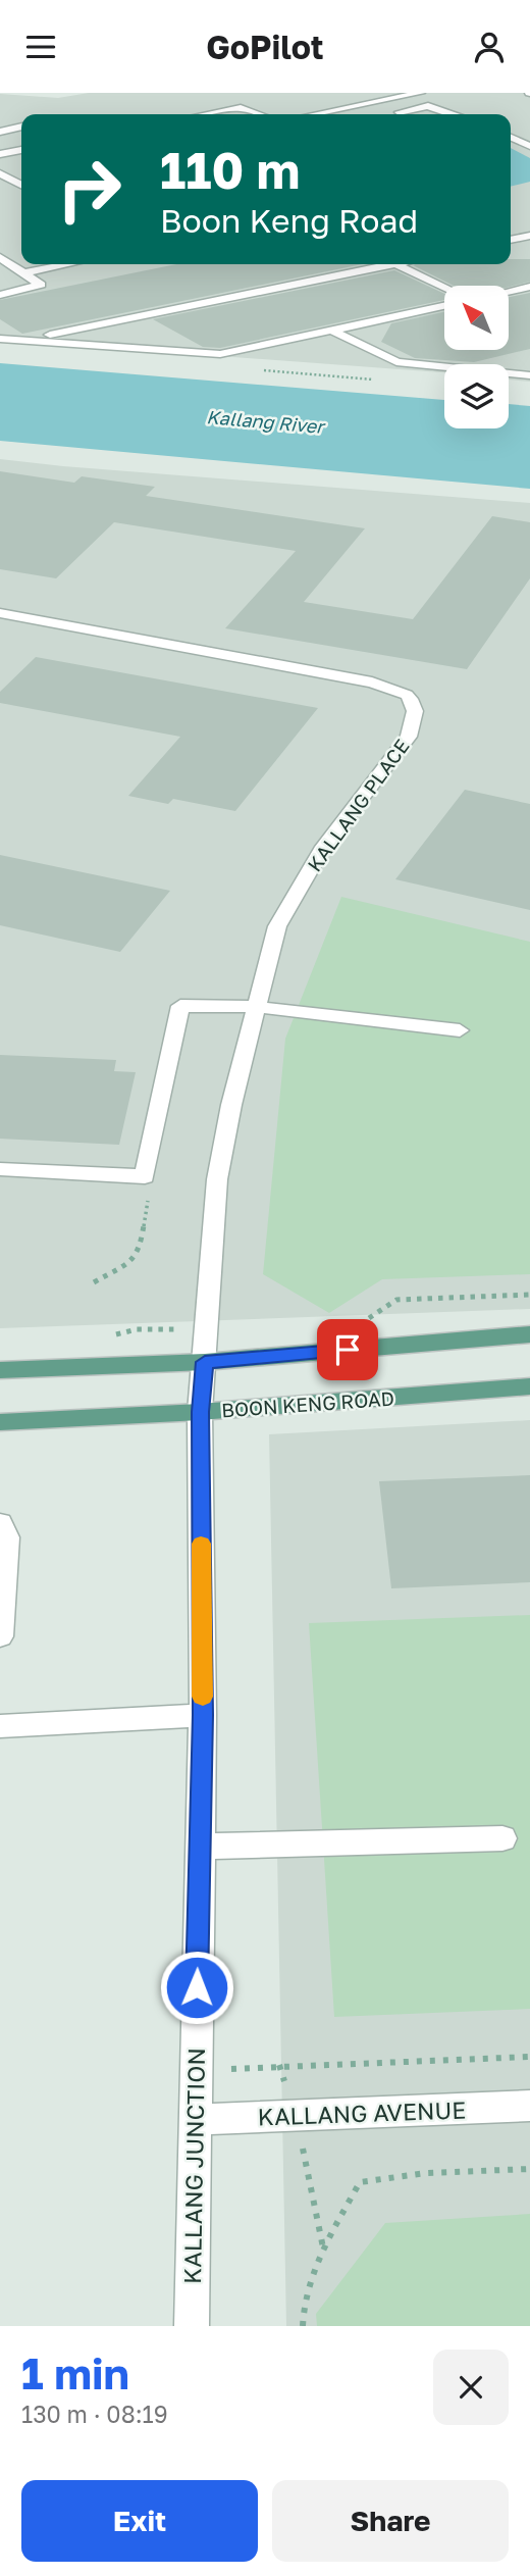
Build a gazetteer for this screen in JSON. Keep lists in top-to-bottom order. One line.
{"streets":{"main road":["BOON KENG ROAD"],"street":["KALLANG PLACE","KALLANG AVENUE","KALLANG JUNCTION"]},"crossings":[["KALLANG PLACE","KALLANG JUNCTION"],["BOON KENG ROAD","KALLANG JUNCTION"],["KALLANG AVENUE","KALLANG JUNCTION"]],"water":["Kallang River"],"north":"top left","page":{"header":"GoPilot","turn":["110 m","Boon Keng Road"],"heading":["1 min","130 m · 08:19"],"buttons":["Exit","Share"]}}
